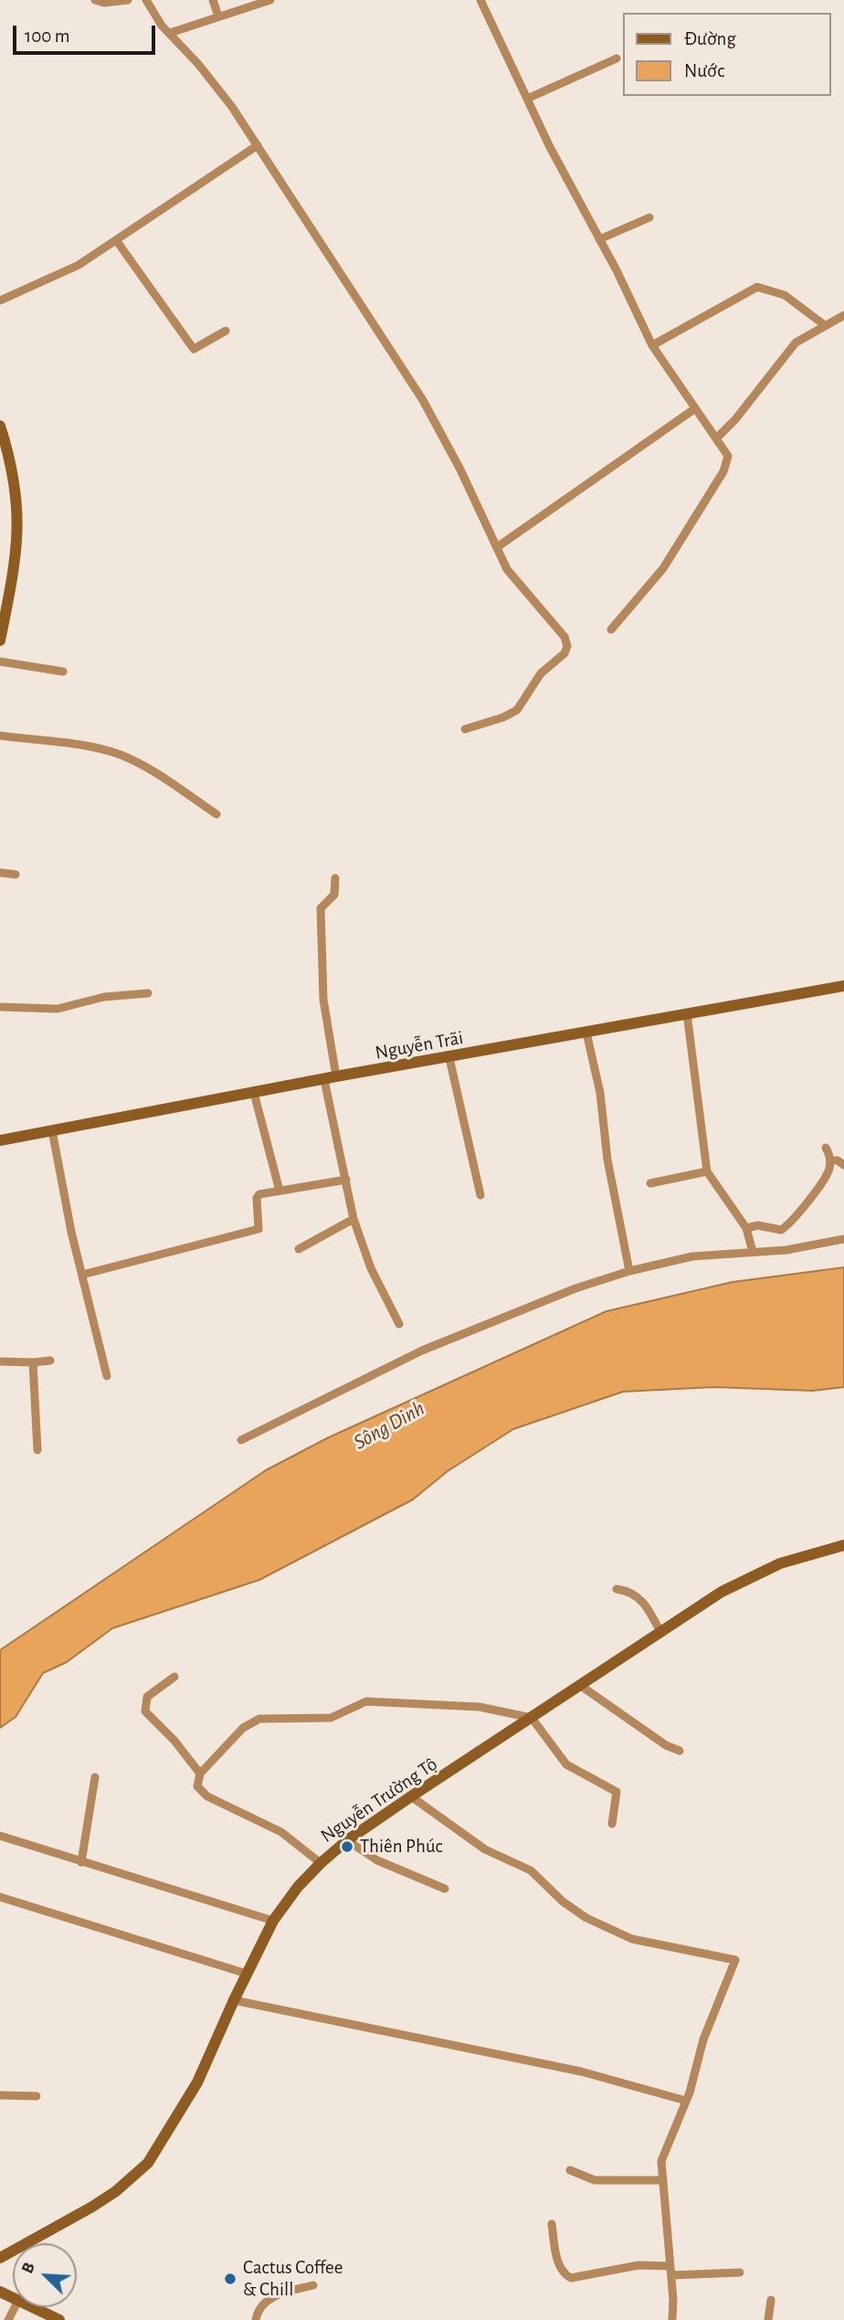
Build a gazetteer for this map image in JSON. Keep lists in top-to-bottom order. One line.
{"streets":{"main road":["Nguyễn Trãi","Nguyễn Trường Tộ"]},"water":["Sông Dinh"],"places":["Thiên Phúc","Cactus Coffee & Chill"],"legend":["Đường","Nước"],"scale_bar":"100 m","north":"top left"}
